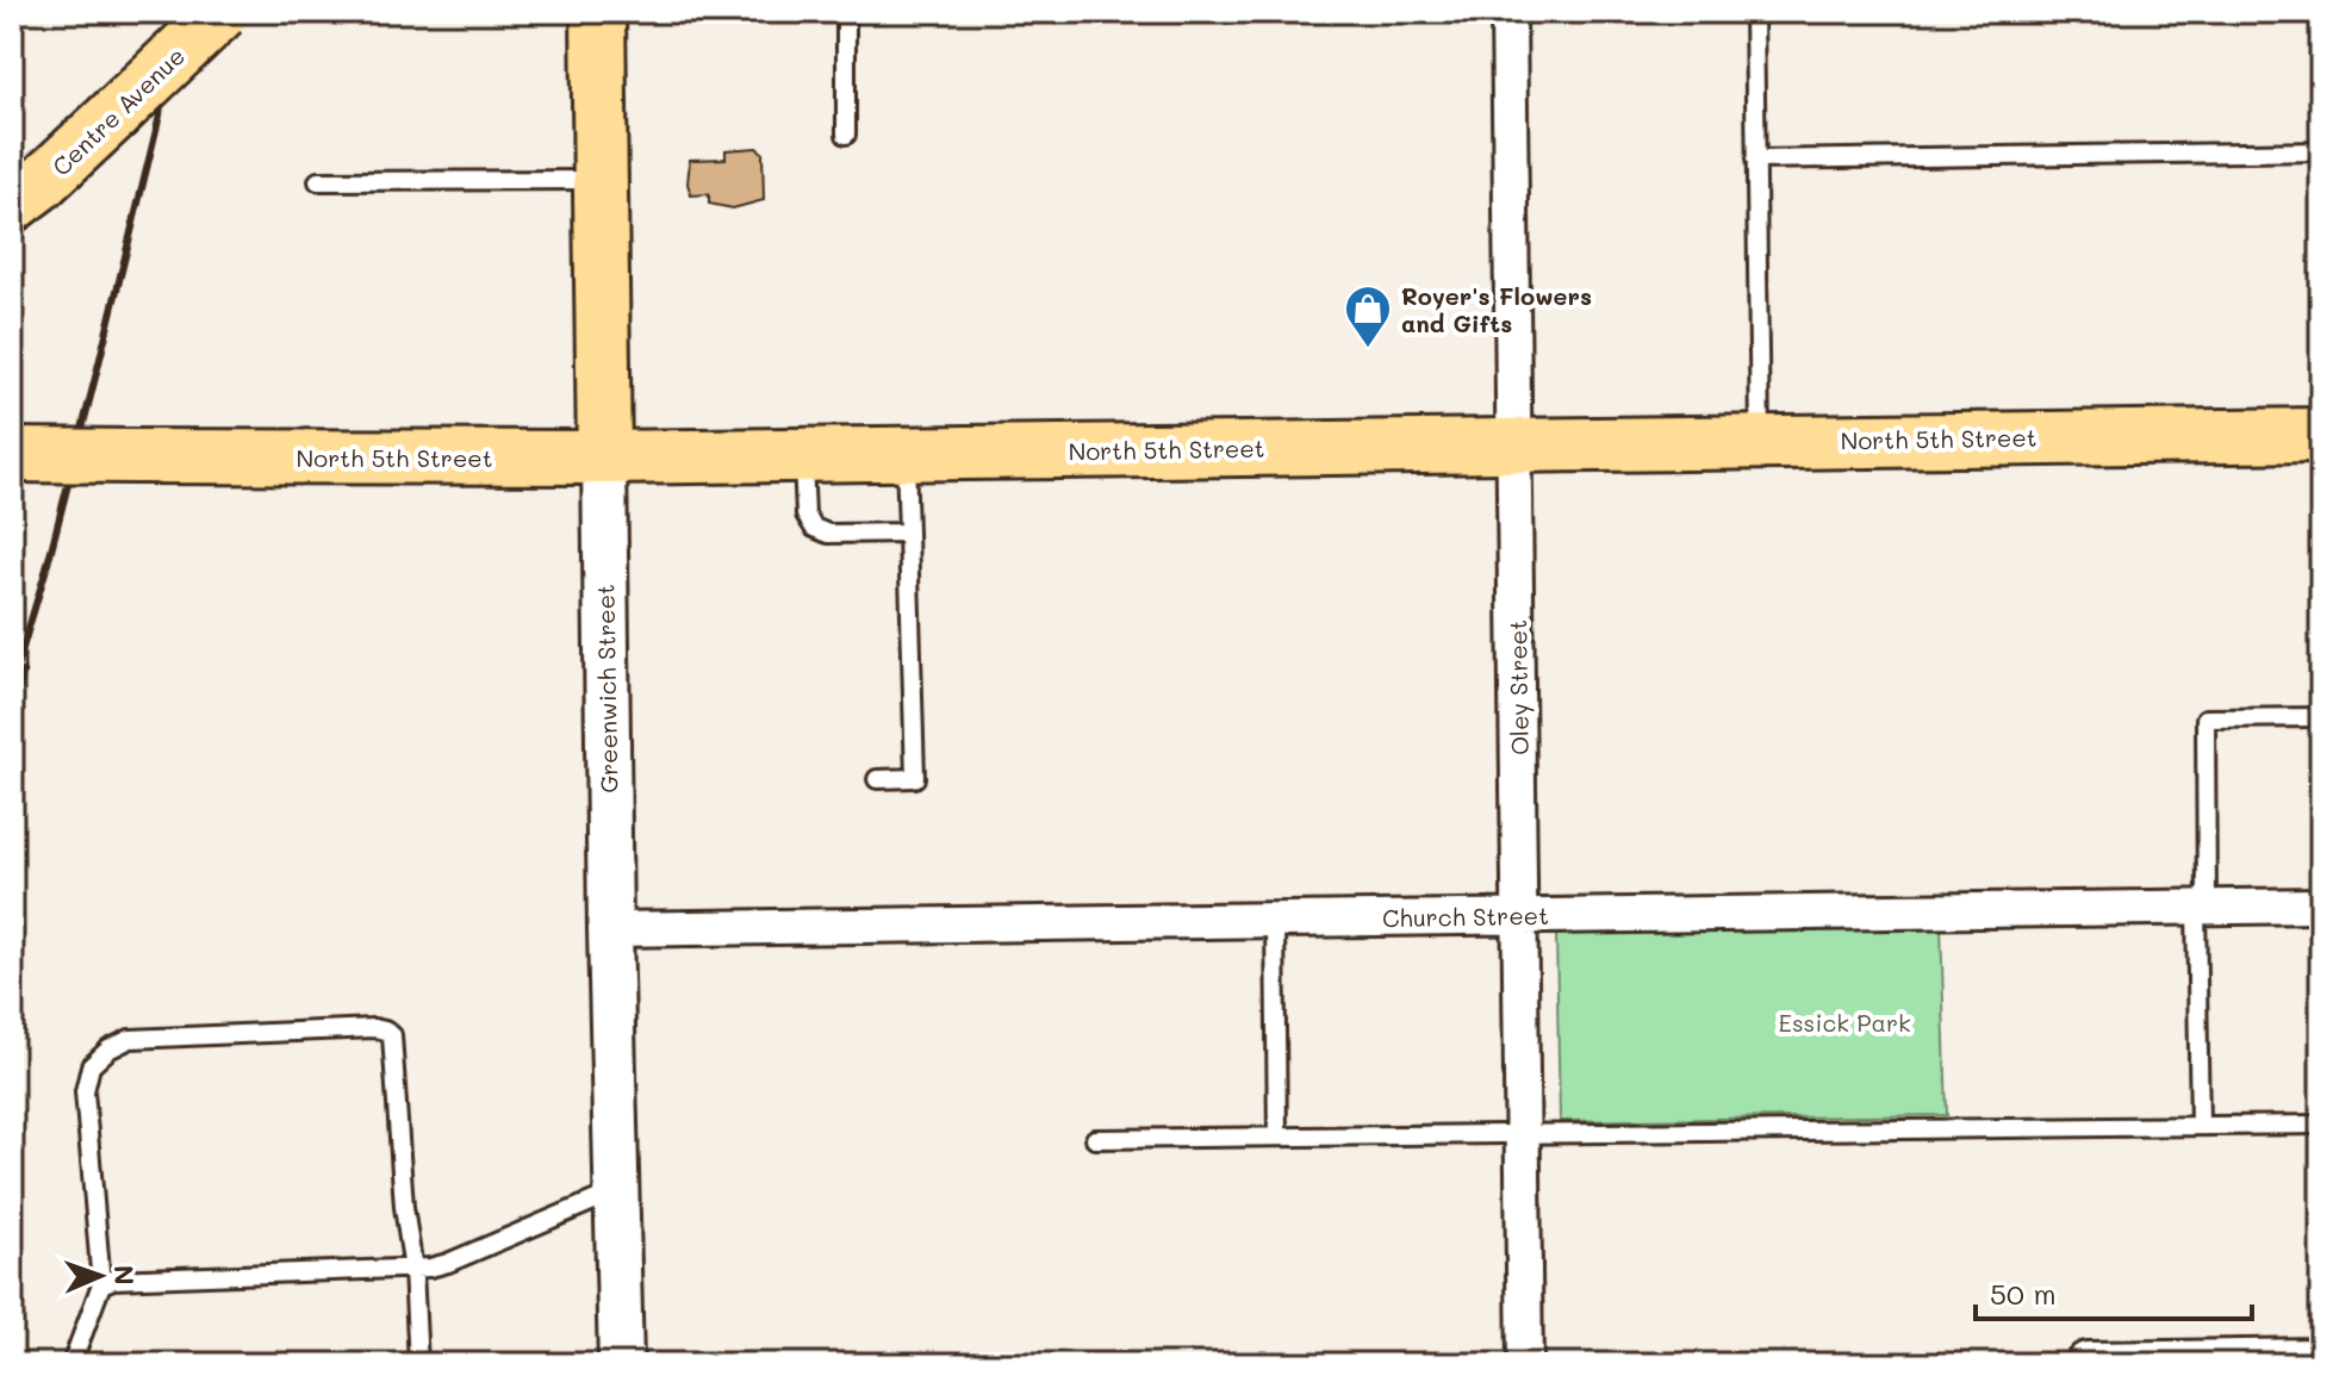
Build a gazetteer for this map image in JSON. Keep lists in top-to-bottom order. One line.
{"streets":{"main road":["Centre Avenue","North 5th Street","Greenwich Street"],"street":["Oley Street","Church Street"]},"crossings":[["North 5th Street","Oley Street"],["North 5th Street","Greenwich Street"],["Oley Street","Church Street"],["Greenwich Street","Church Street"]],"parks":["Essick Park"],"places":{"shop":["Royer's Flowers and Gifts"]},"scale_bar":"50 m","north":"right"}
